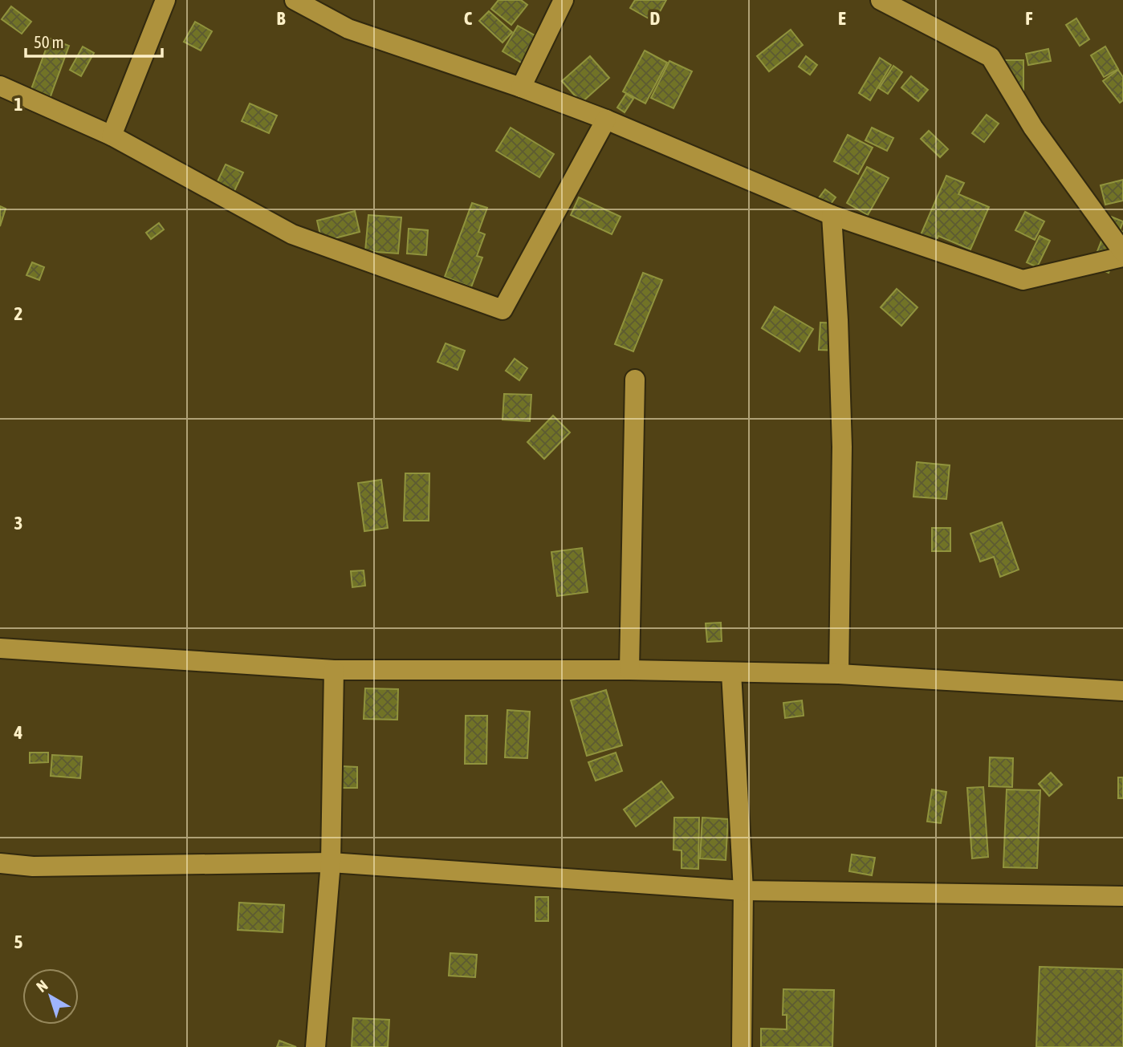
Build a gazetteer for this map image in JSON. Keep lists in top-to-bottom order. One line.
{"scale_bar":"50 m","north":"top left","grid":{"columns":["B","C","D","E","F"],"rows":["1","2","3","4","5"]}}
